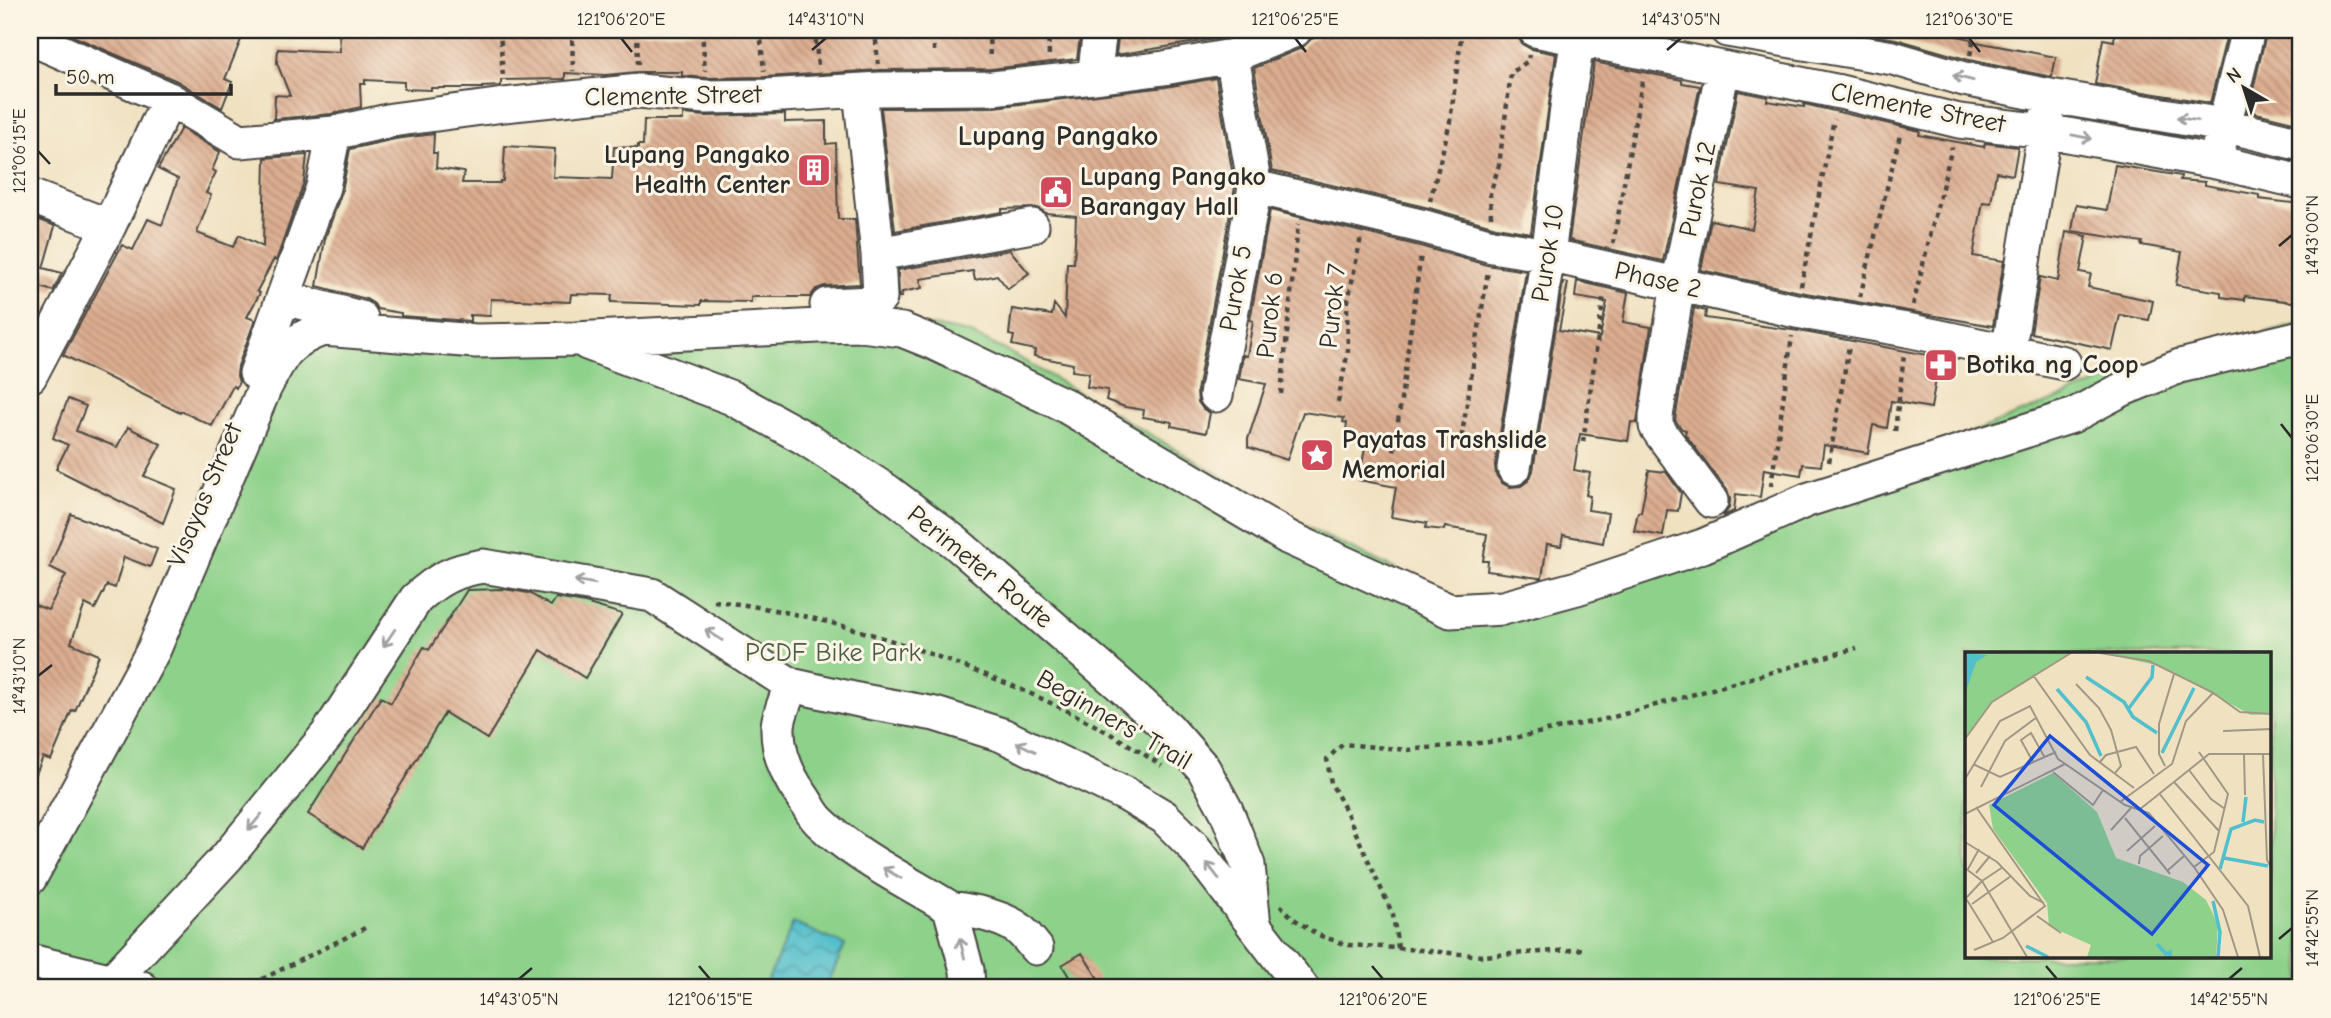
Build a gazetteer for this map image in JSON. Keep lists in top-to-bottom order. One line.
{"streets":{"street":["Clemente Street","Purok 12","Purok 10","Phase 2","Purok 5","Visayas Street","Perimeter Route"],"path":["Purok 7","Purok 6","Beginners' Trail"]},"crossings":[["Clemente Street","Purok 12"],["Clemente Street","Purok 10"],["Clemente Street","Purok 5"],["Clemente Street","Visayas Street"],["Purok 12","Phase 2"],["Purok 10","Phase 2"],["Phase 2","Purok 5"],["Phase 2","Purok 7"],["Phase 2","Purok 6"]],"districts":["Lupang Pangako"],"parks":["PCDF Bike Park"],"places":{"building":["Lupang Pangako Health Center"],"public building":["Lupang Pangako Barangay Hall"],"pharmacy":["Botika ng Coop"],"place":["Payatas Trashslide Memorial"]},"scale_bar":"50 m","north":"top left","coordinates":["121°06'20\"E","14°43'10\"N","121°06'25\"E","14°43'05\"N","121°06'30\"E","121°06'15\"E","14°43'00\"N","14°42'55\"N"]}
